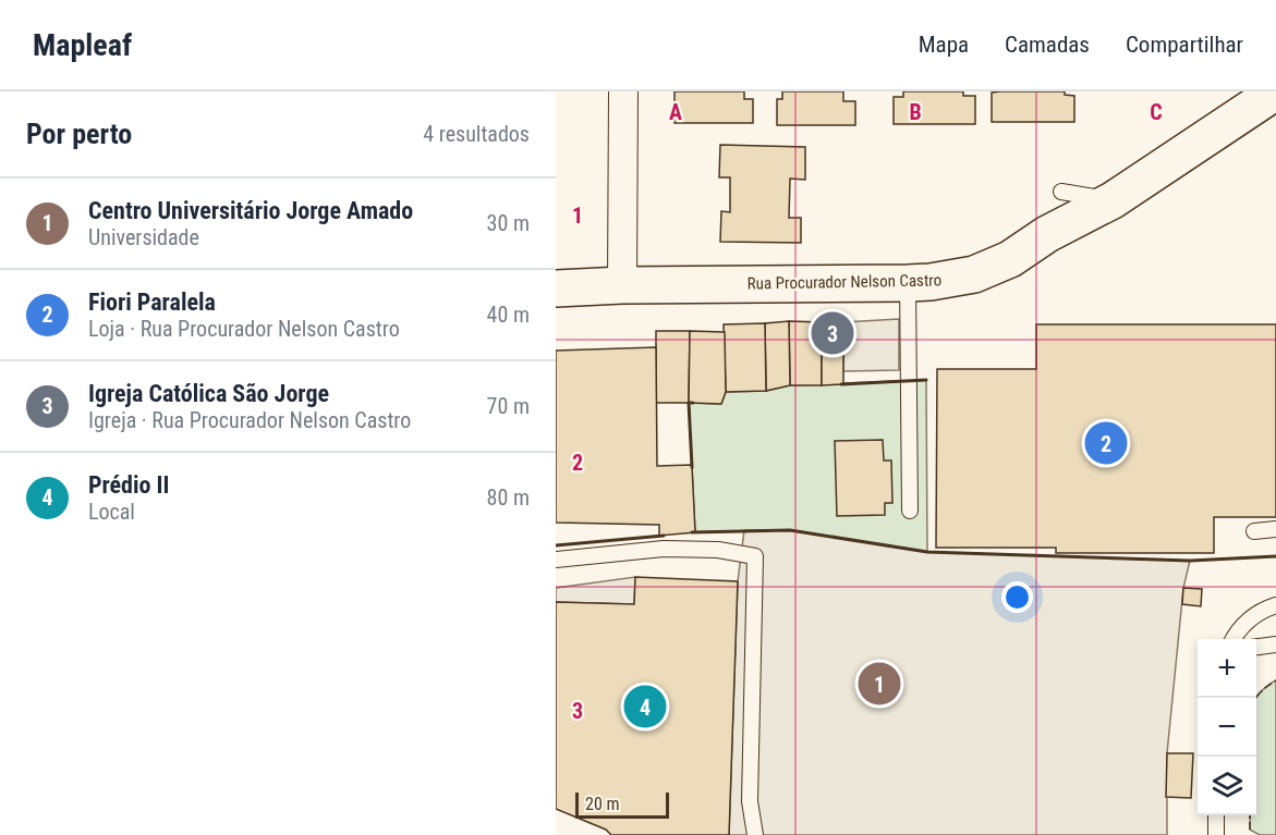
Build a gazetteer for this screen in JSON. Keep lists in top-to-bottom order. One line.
{"streets":{"main road":["Rua Procurador Nelson Castro"]},"scale_bar":"20 m","page":{"header":"Mapleaf","nav":["Mapa","Camadas","Compartilhar"],"heading":["Por perto","4 resultados"],"list":[{"mark":"1","name":"Centro Universitário Jorge Amado","note":"Universidade","value":"30 m"},{"mark":"2","name":"Fiori Paralela","note":"Loja · Rua Procurador Nelson Castro","value":"40 m"},{"mark":"3","name":"Igreja Católica São Jorge","note":"Igreja · Rua Procurador Nelson Castro","value":"70 m"},{"mark":"4","name":"Prédio II","note":"Local","value":"80 m"}],"pins":["3","2","1","4"],"map_buttons":["+","−"],"scale":"20 m"},"grid":{"columns":["A","B","C"],"rows":["1","2","3"]}}
